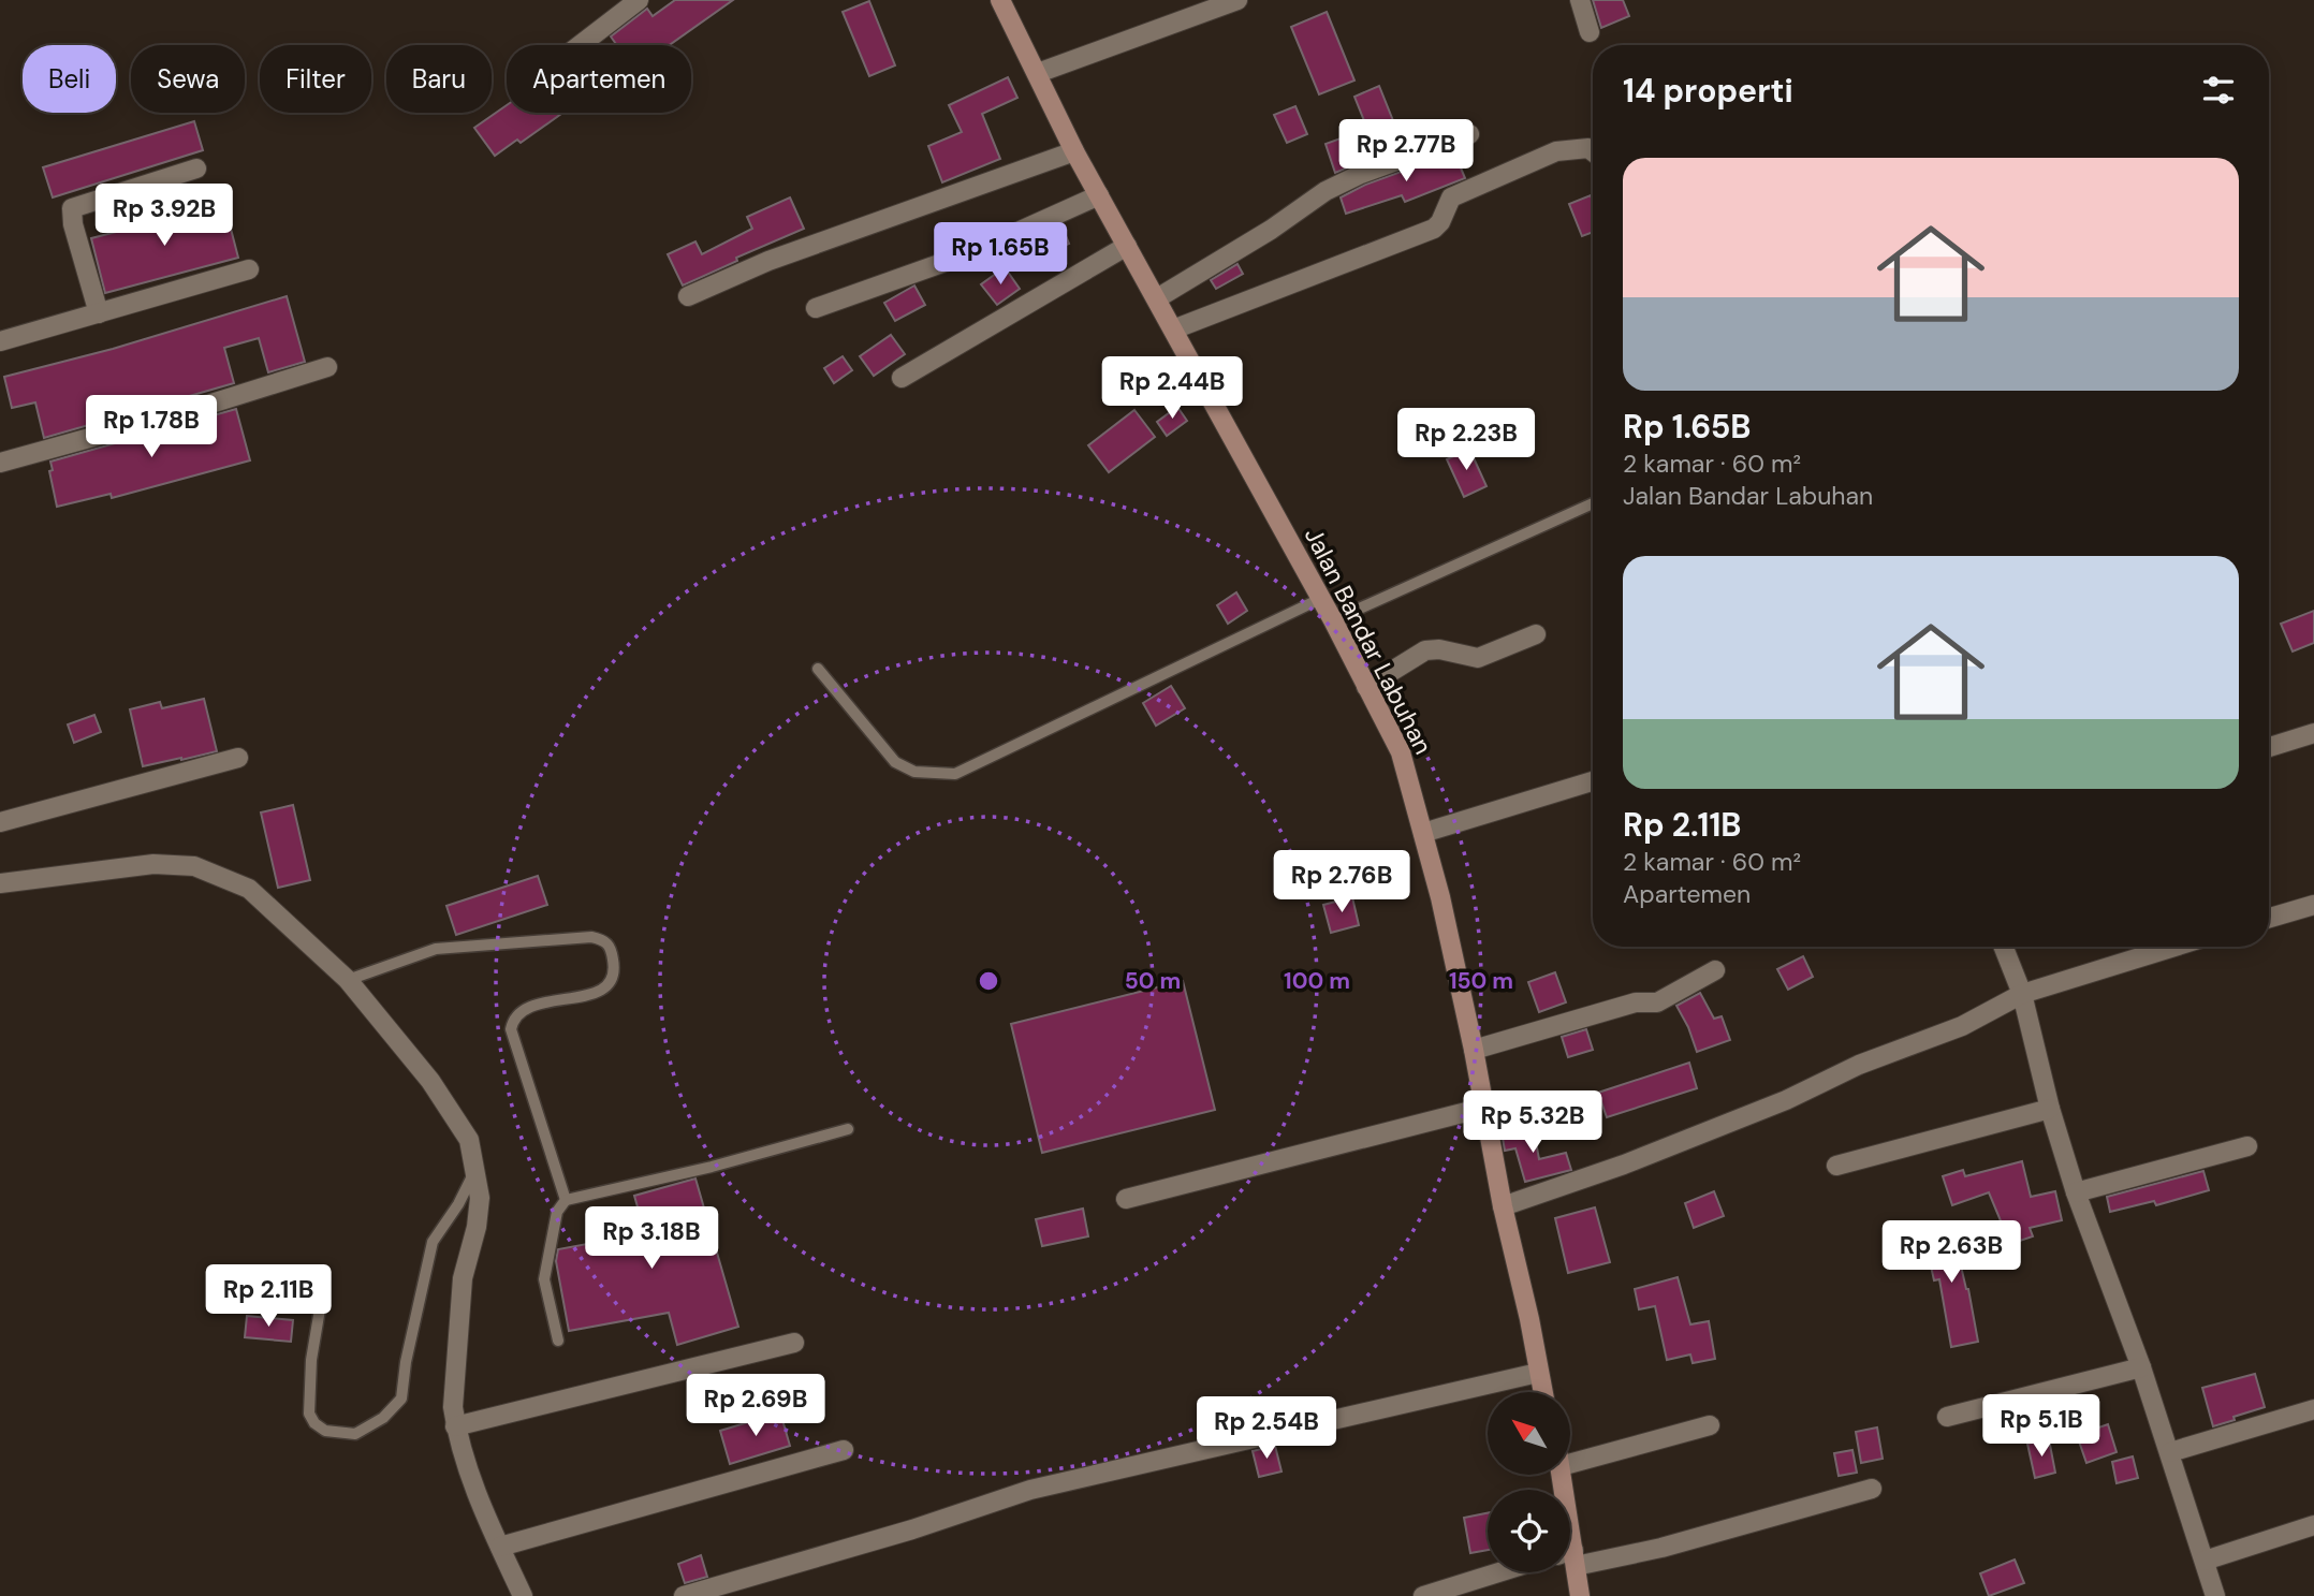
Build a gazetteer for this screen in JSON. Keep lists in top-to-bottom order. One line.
{"streets":{"main road":["Jalan Bandar Labuhan"]},"north":"top left","page":{"chip":["Beli","Sewa","Filter","Baru","Apartemen"],"heading":"14 properti","price":["Rp 2.77B","Rp 3.92B","Rp 1.65B","Rp 2.44B","Rp 1.78B","Rp 2.23B","Rp 2.76B","Rp 5.32B","Rp 3.18B","Rp 2.63B","Rp 2.11B","Rp 2.69B","Rp 5.1B","Rp 2.54B"],"list":[{"name":"Rp 1.65B","note":"2 kamar · 60 m² · Jalan Bandar Labuhan"},{"name":"Rp 2.11B","note":"2 kamar · 60 m² · Apartemen"}]},"rings":["50 m","100 m","150 m"]}
